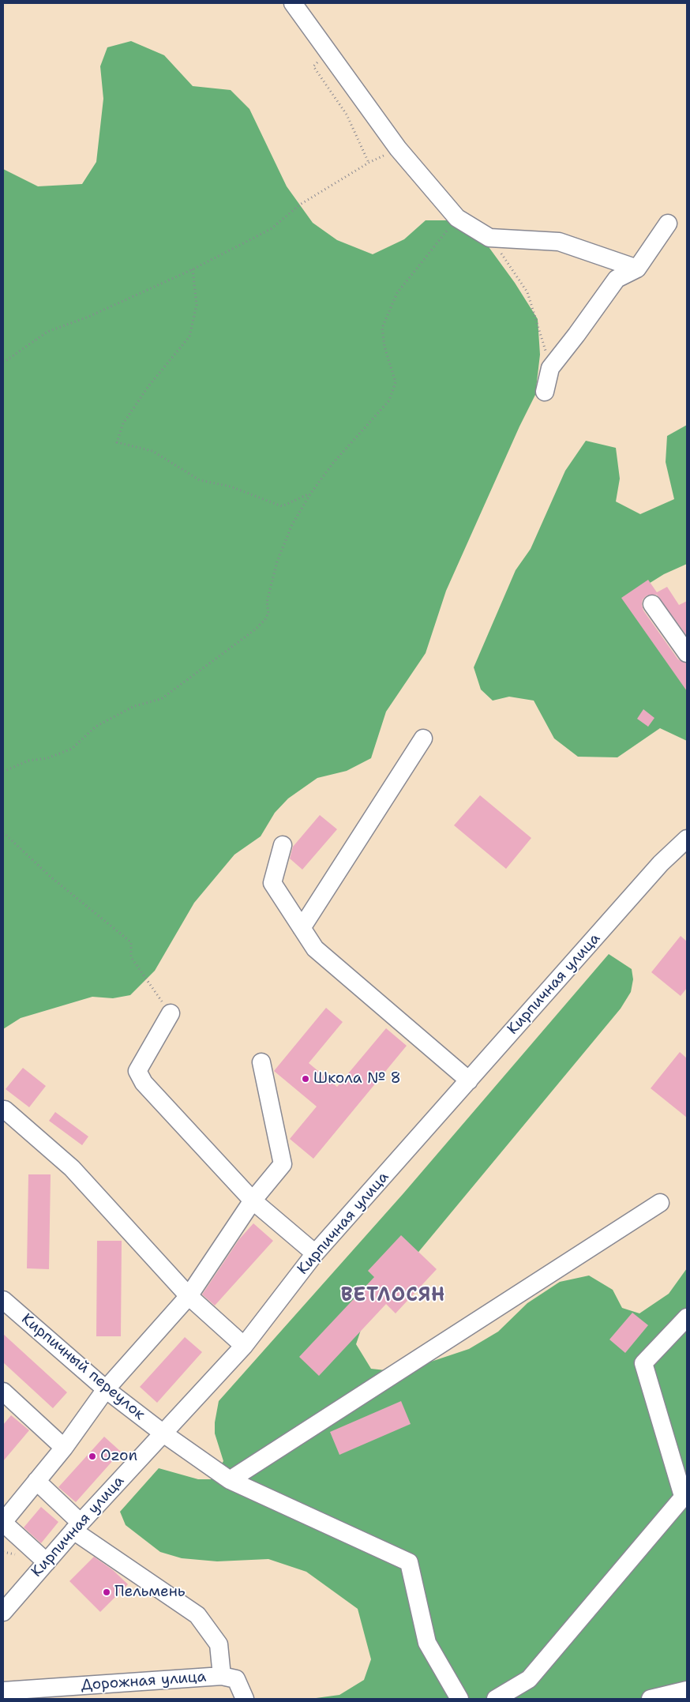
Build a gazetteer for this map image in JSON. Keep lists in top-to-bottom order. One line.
{"streets":{"street":["Кирпичная улица","Кирпичный переулок","Дорожная улица"]},"crossings":[["Кирпичная улица","Кирпичный переулок"]],"districts":["ВЕТЛОСЯН"],"places":["Школа № 8","Ozon","Пельмень"]}
